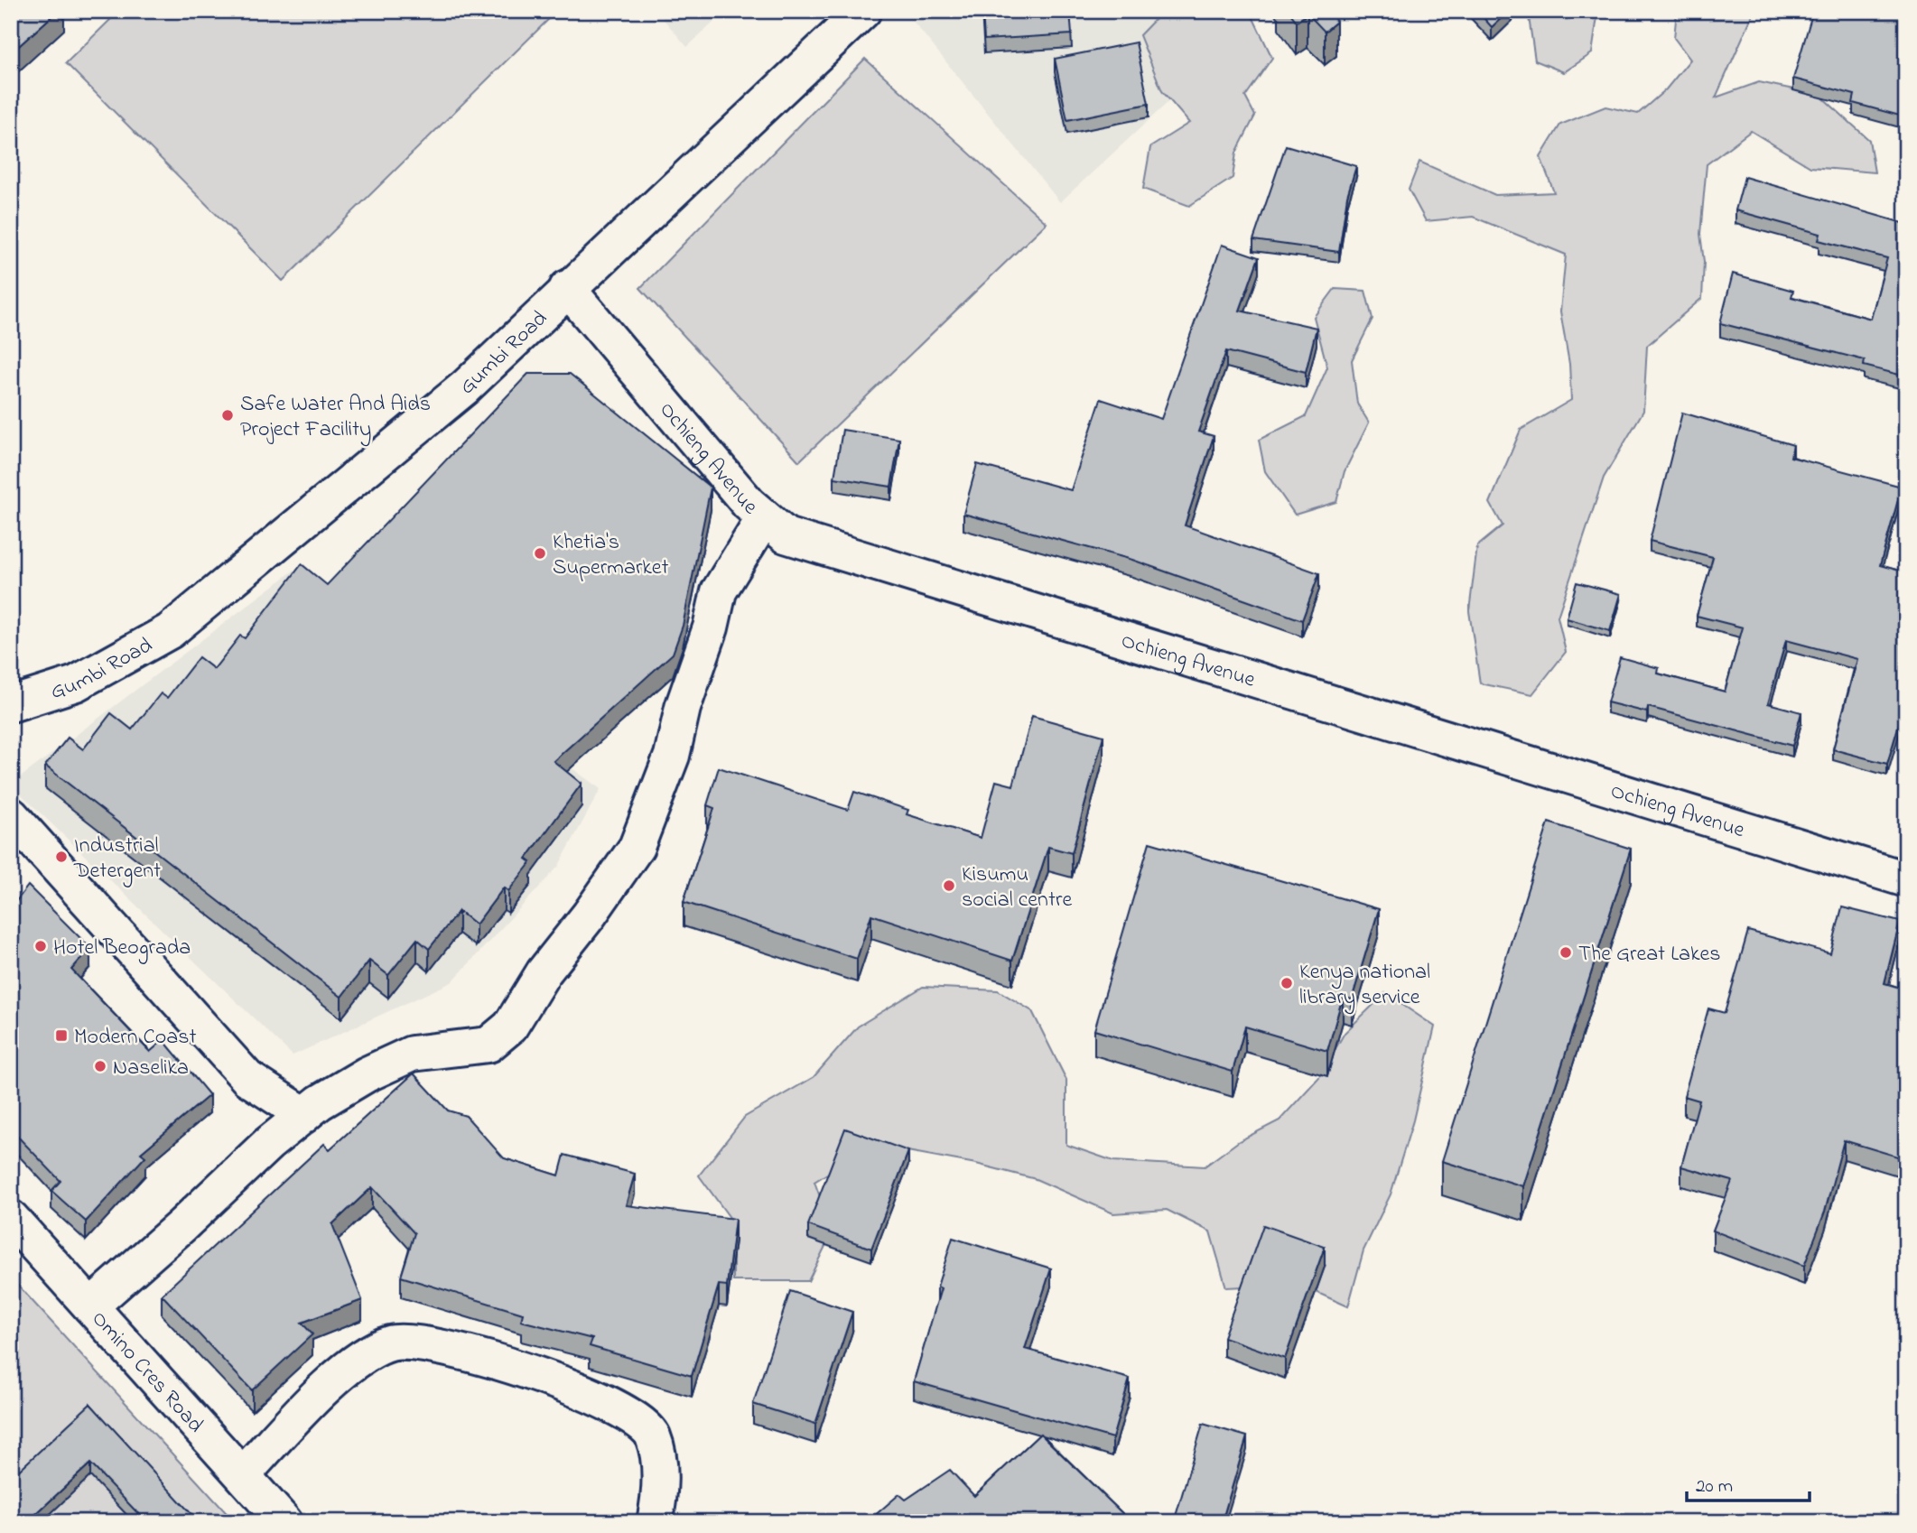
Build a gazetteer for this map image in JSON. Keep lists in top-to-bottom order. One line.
{"streets":{"street":["Gumbi Road","Ochieng Avenue","Omino Cres Road"]},"crossings":[["Gumbi Road","Ochieng Avenue"]],"places":{"other":["Safe Water And Aids Project Facility","Khetia's Supermarket","Industrial Detergent","Kisumu social centre","Hotel Beograda","The Great Lakes","Kenya national library service","Naselika"],"transit":["Modern Coast"]},"scale_bar":"20 m"}
